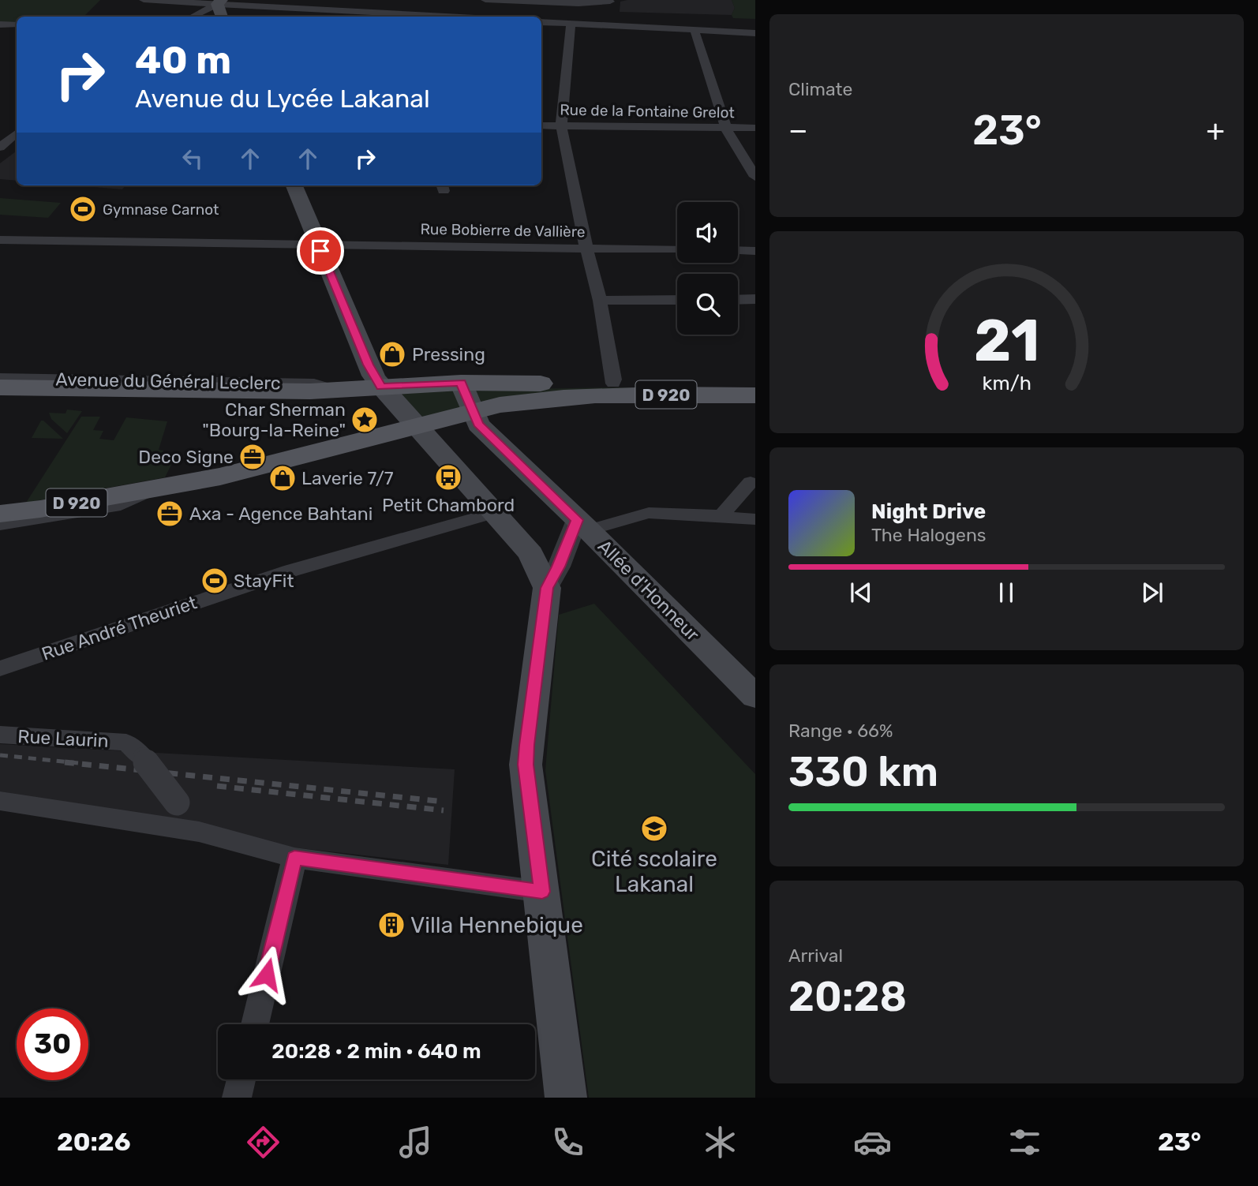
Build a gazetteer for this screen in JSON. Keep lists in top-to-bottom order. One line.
{"streets":{"main road":["Avenue du Général Leclerc","D 920","Allée d'Honneur"],"street":["Rue de la Fontaine Grelot","Rue Bobierre de Vallière","Rue André Theuriet","Rue Laurin"]},"crossings":[["Avenue du Général Leclerc","Allée d'Honneur"],["D 920","Allée d'Honneur"]],"places":{"sports":["Gymnase Carnot","StayFit"],"shop":["Pressing","Laverie 7/7"],"place":["Char Sherman \"Bourg-la-Reine\""],"office":["Deco Signe","Axa - Agence Bahtani"],"bus stop":["Petit Chambord"],"school or university":["Cité scolaire Lakanal"],"building":["Villa Hennebique"]},"page":{"tile":["Climate",["Range · 66%","330 km"],["Arrival","20:28"]],"turn":["40 m","Avenue du Lycée Lakanal"],"heat":["−","23°","+"],"song":["Night Drive","The Halogens"],"limit":"30","trip":"20:28 · 2 min · 640 m","tabs":["20:26","23°"],"gauge":["21","km/h"]}}
